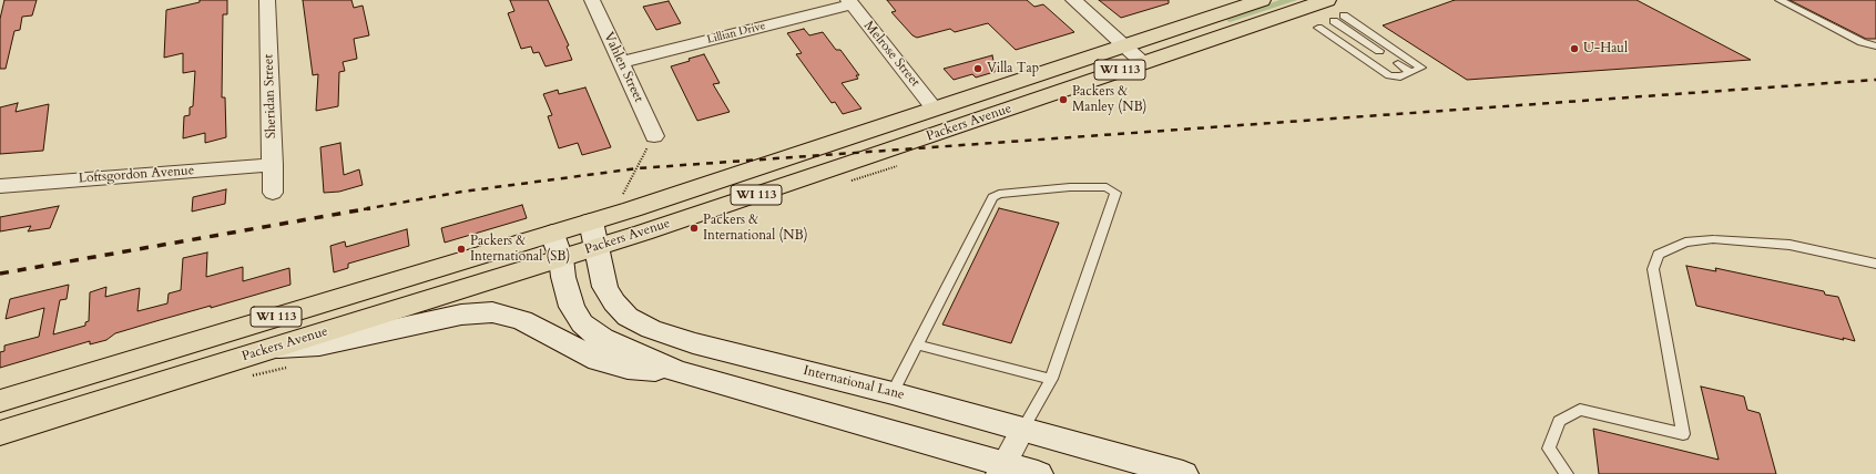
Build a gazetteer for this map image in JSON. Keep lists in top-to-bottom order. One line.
{"streets":{"main road":["WI 113","Packers Avenue","International Lane"],"street":["Lillian Drive","Melrose Street","Vahlen Street","Sheridan Street","Loftsgordon Avenue"]},"crossings":[["Lillian Drive","Melrose Street"],["Lillian Drive","Vahlen Street"],["Melrose Street","WI 113"],["Melrose Street","Packers Avenue"],["WI 113","Packers Avenue"],["Sheridan Street","Loftsgordon Avenue"],["Packers Avenue","International Lane"]],"places":["U-Haul","Villa Tap","Packers & Manley (NB)","Packers & International (NB)","Packers & International (SB)"]}
